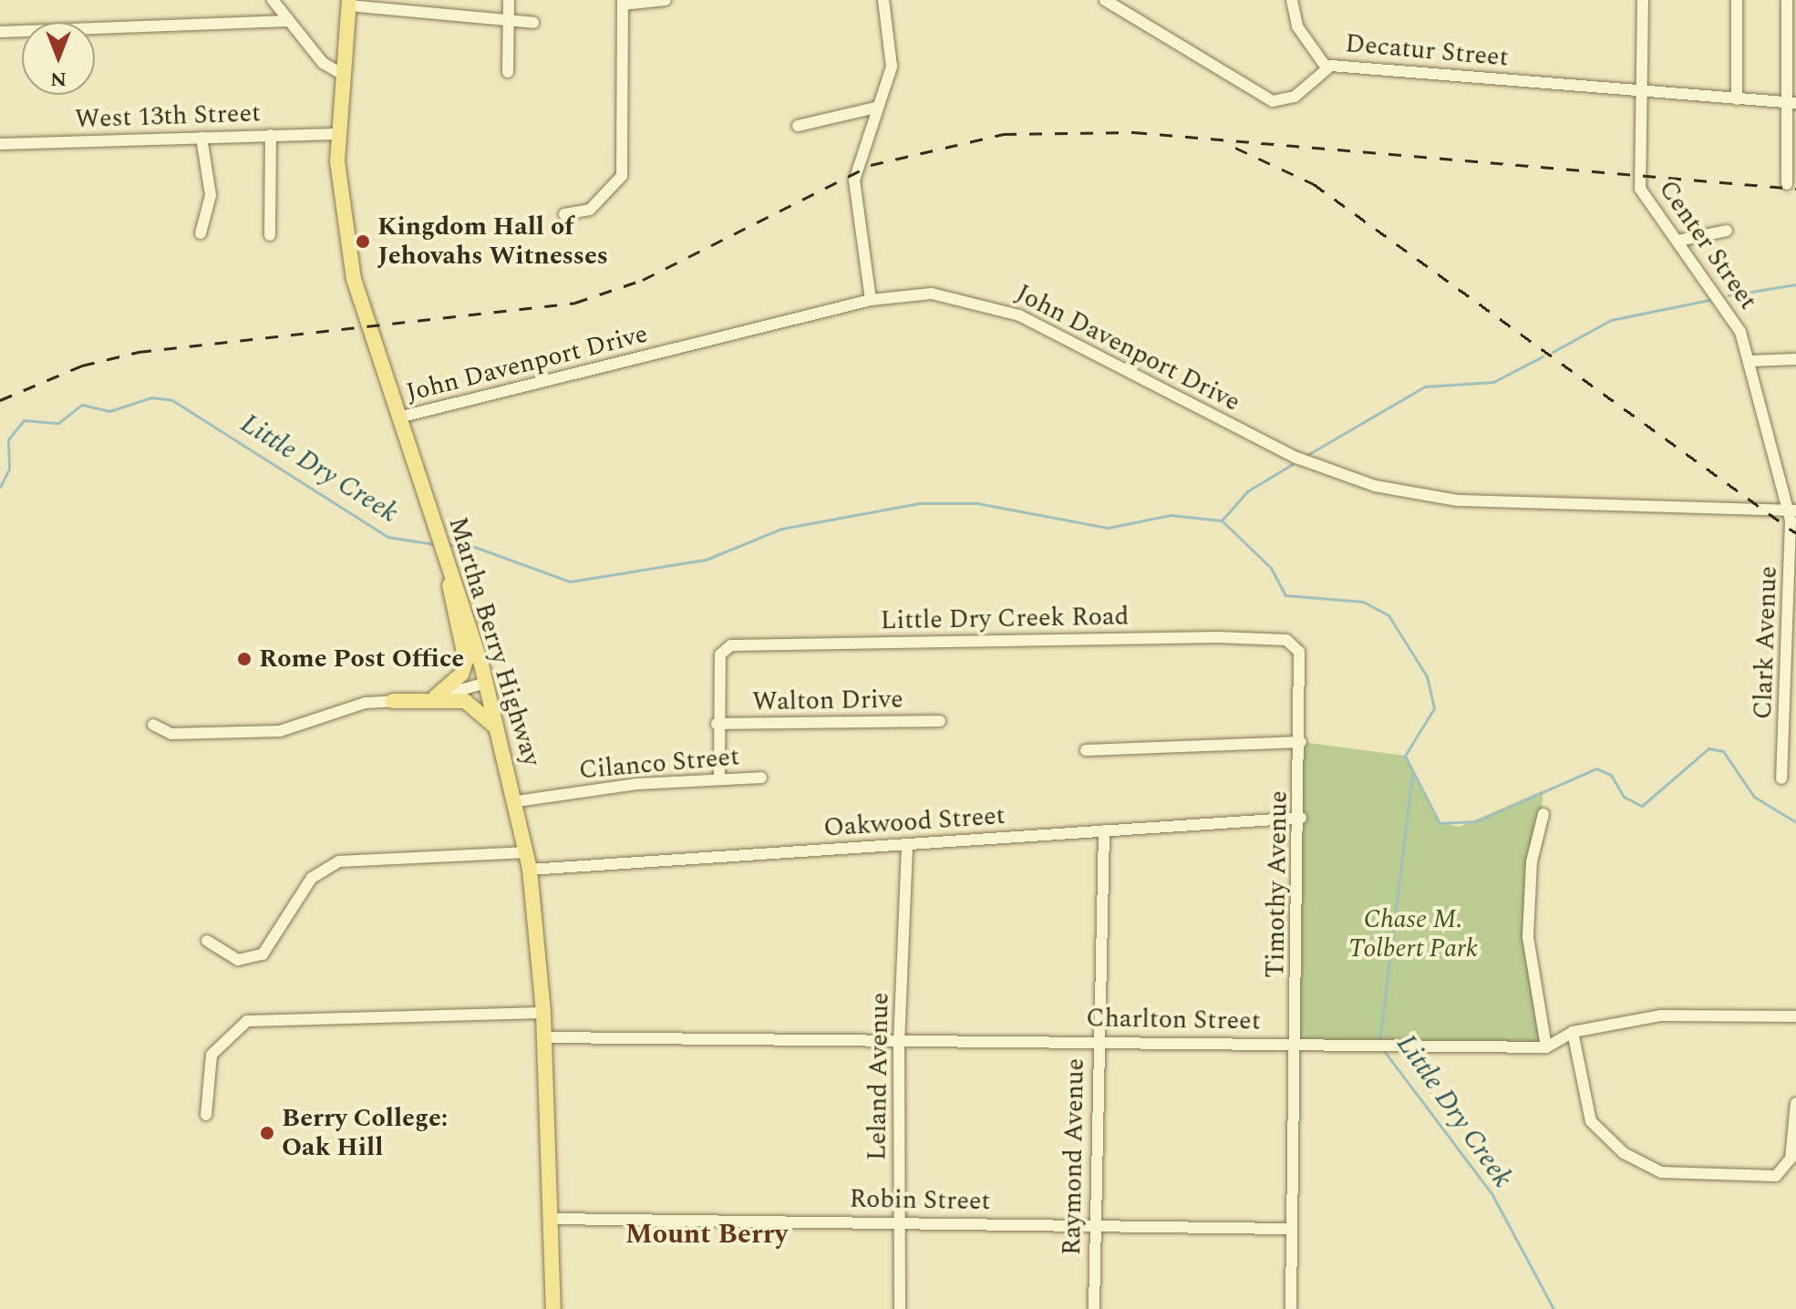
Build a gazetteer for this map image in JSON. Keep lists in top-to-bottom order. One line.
{"streets":{"main road":["Martha Berry Highway"],"street":["Decatur Street","West 13th Street","Center Street","John Davenport Drive","Little Dry Creek Road","Clark Avenue","Walton Drive","Cilanco Street","Oakwood Street","Timothy Avenue","Charlton Street","Leland Avenue","Raymond Avenue","Robin Street"]},"crossings":[["Decatur Street","Center Street"],["West 13th Street","Martha Berry Highway"],["Center Street","John Davenport Drive"],["Center Street","Clark Avenue"],["John Davenport Drive","Martha Berry Highway"],["John Davenport Drive","Clark Avenue"],["Little Dry Creek Road","Walton Drive"],["Little Dry Creek Road","Timothy Avenue"],["Martha Berry Highway","Cilanco Street"],["Martha Berry Highway","Oakwood Street"],["Martha Berry Highway","Charlton Street"],["Martha Berry Highway","Robin Street"],["Oakwood Street","Timothy Avenue"],["Oakwood Street","Leland Avenue"],["Oakwood Street","Raymond Avenue"],["Timothy Avenue","Charlton Street"],["Timothy Avenue","Robin Street"],["Charlton Street","Leland Avenue"],["Charlton Street","Raymond Avenue"],["Leland Avenue","Robin Street"],["Raymond Avenue","Robin Street"]],"districts":["Mount Berry"],"water":["Little Dry Creek"],"parks":["Chase M. Tolbert Park"],"places":["Kingdom Hall of Jehovahs Witnesses","Rome Post Office","Berry College: Oak Hill"],"north":"bottom"}
